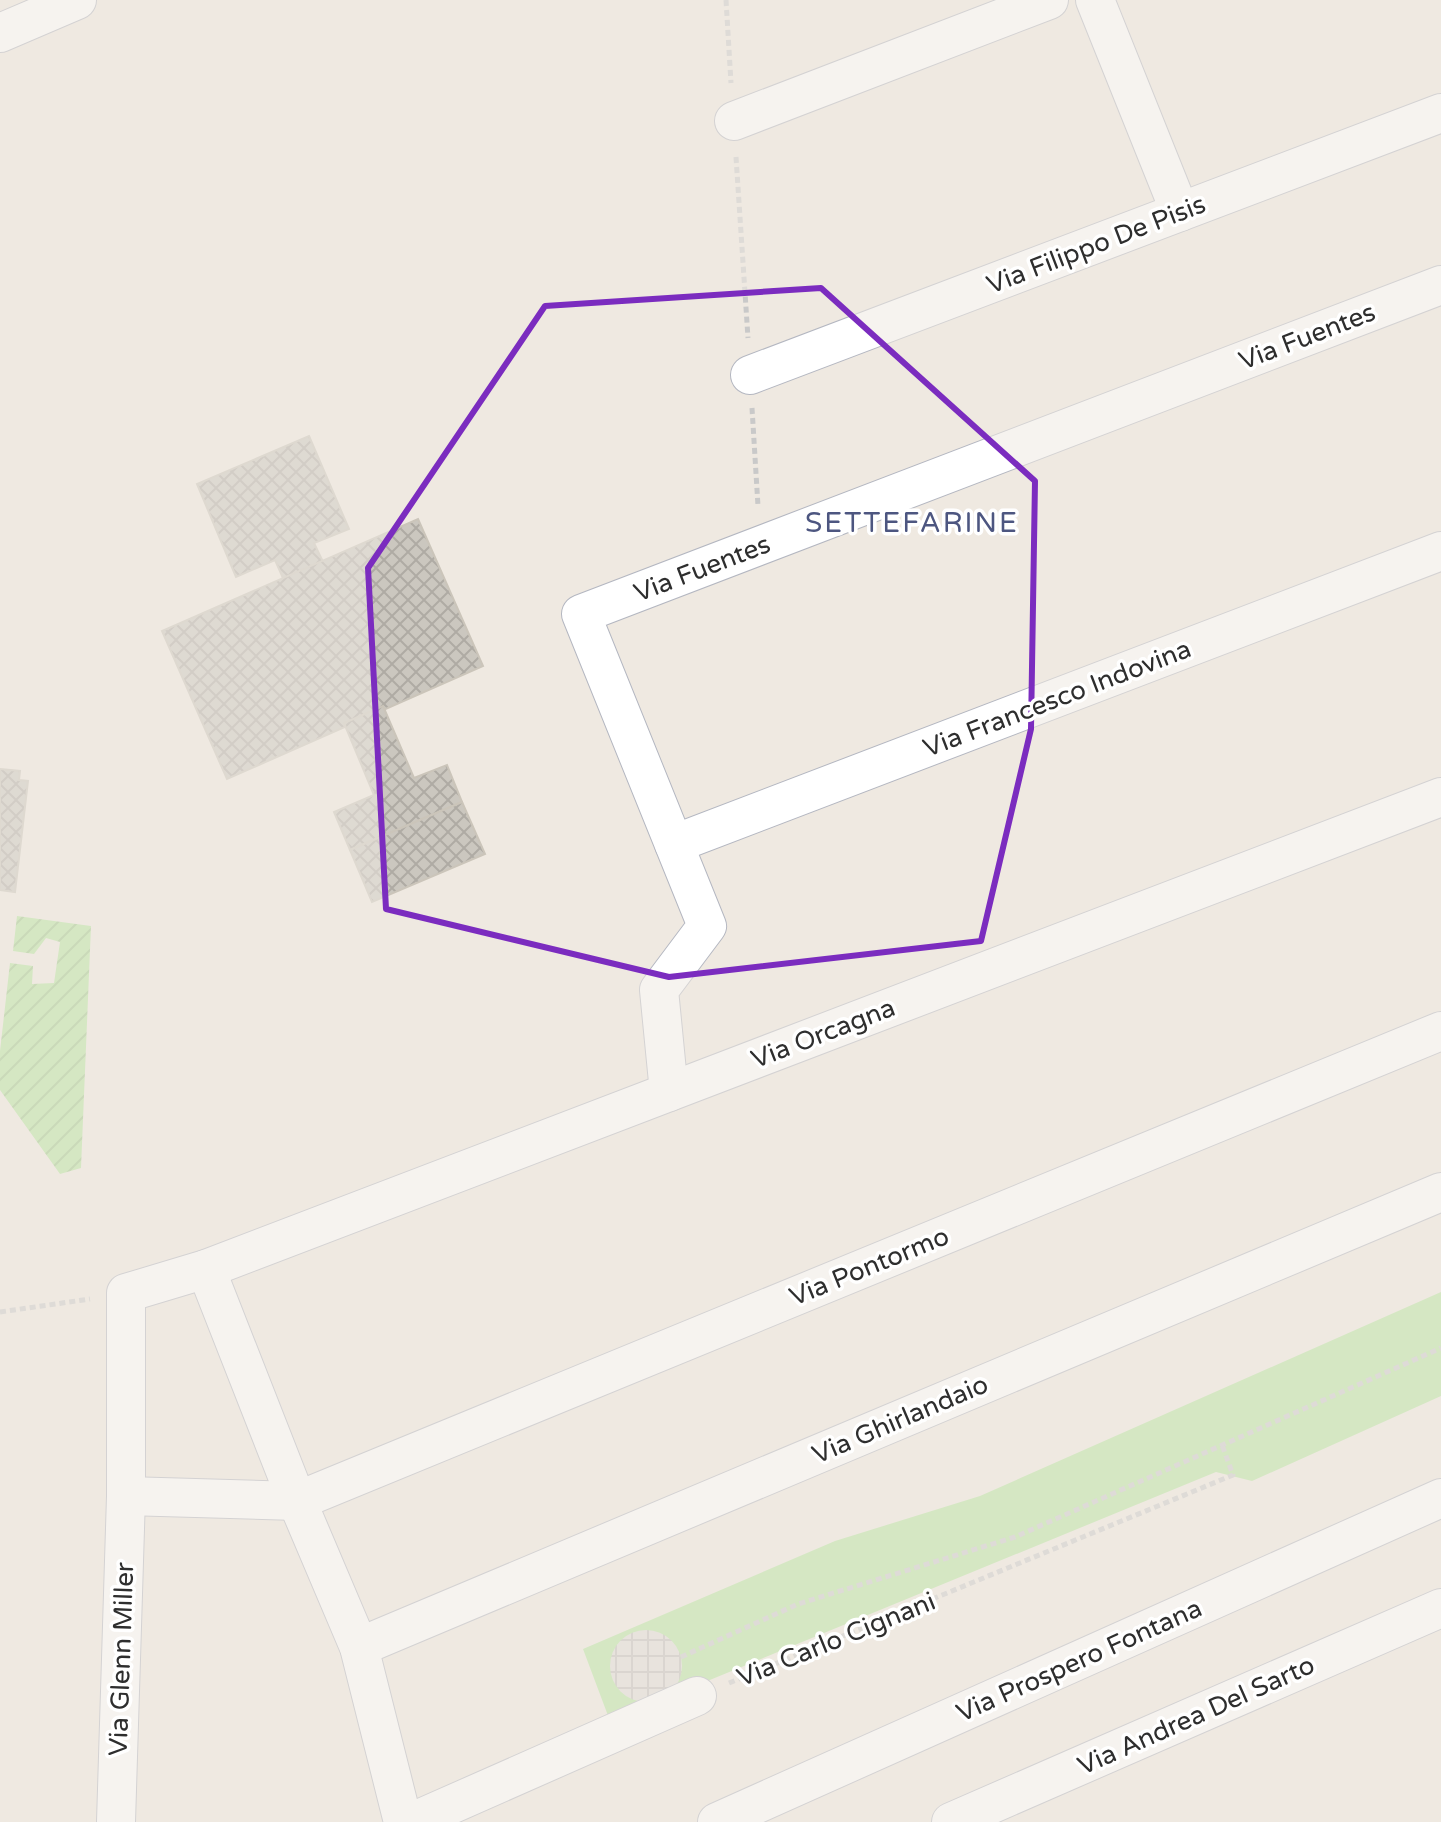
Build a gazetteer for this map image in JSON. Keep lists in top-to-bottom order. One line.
{"streets":{"street":["Via Filippo De Pisis","Via Fuentes","Via Francesco Indovina","Via Orcagna","Via Pontormo","Via Ghirlandaio","Via Glenn Miller","Via Prospero Fontana","Via Andrea Del Sarto"],"path":["Via Carlo Cignani"]},"crossings":[["Via Fuentes","Via Francesco Indovina"],["Via Fuentes","Via Orcagna"],["Via Orcagna","Via Glenn Miller"]],"districts":["SETTEFARINE"]}
